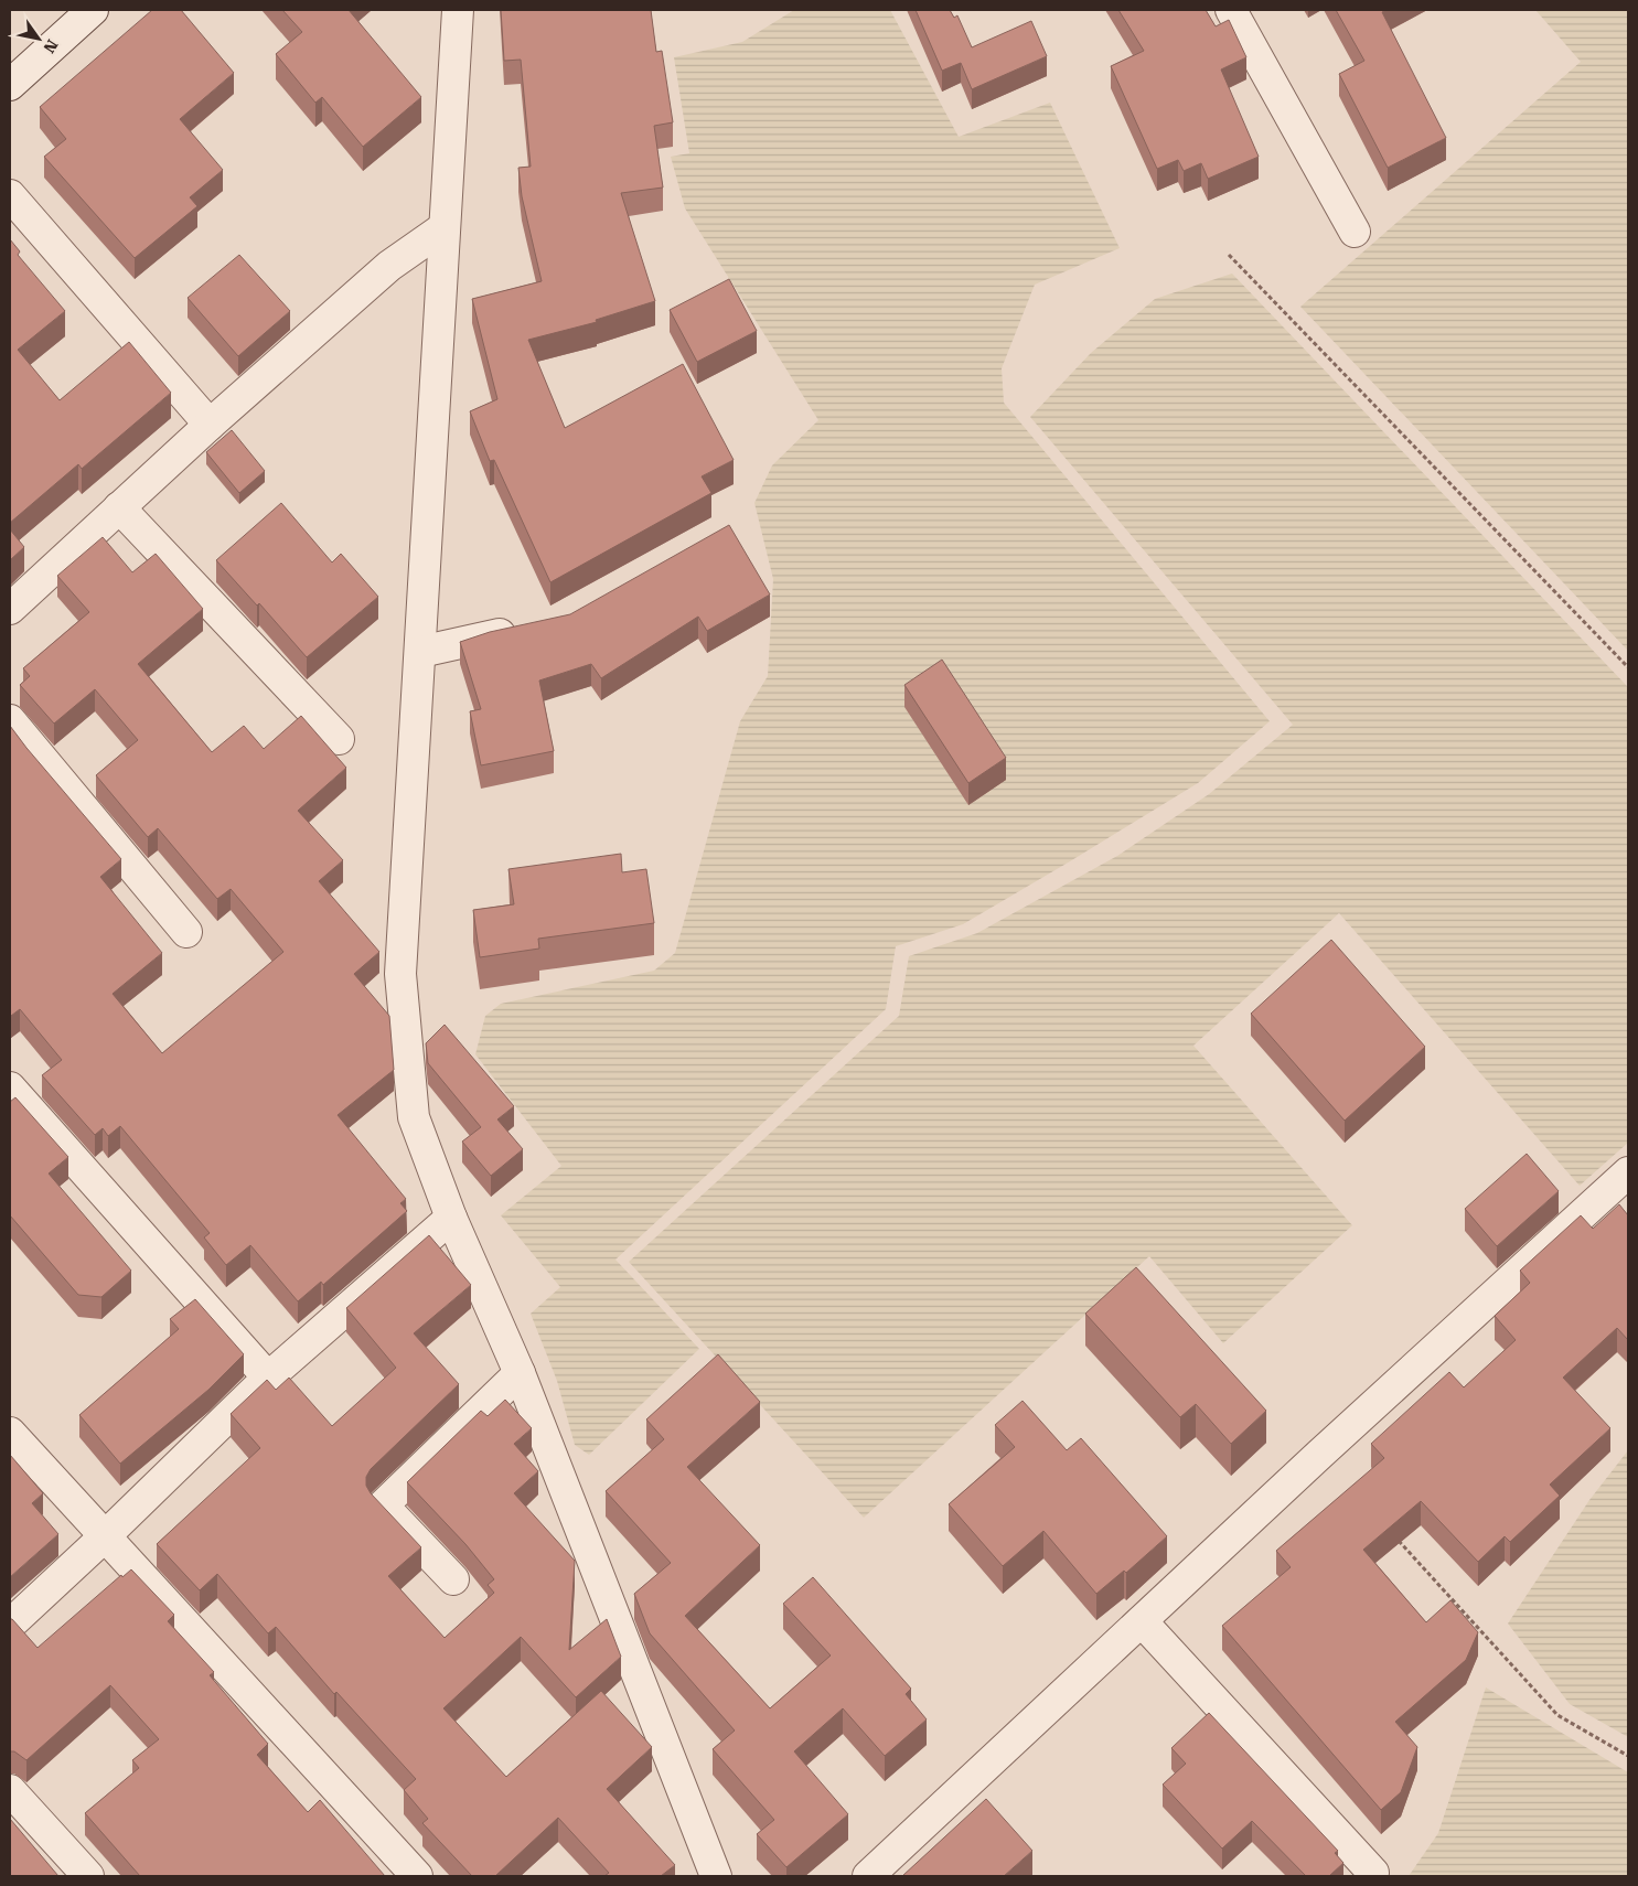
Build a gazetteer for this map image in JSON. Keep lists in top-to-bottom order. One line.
{"north":"bottom right"}
